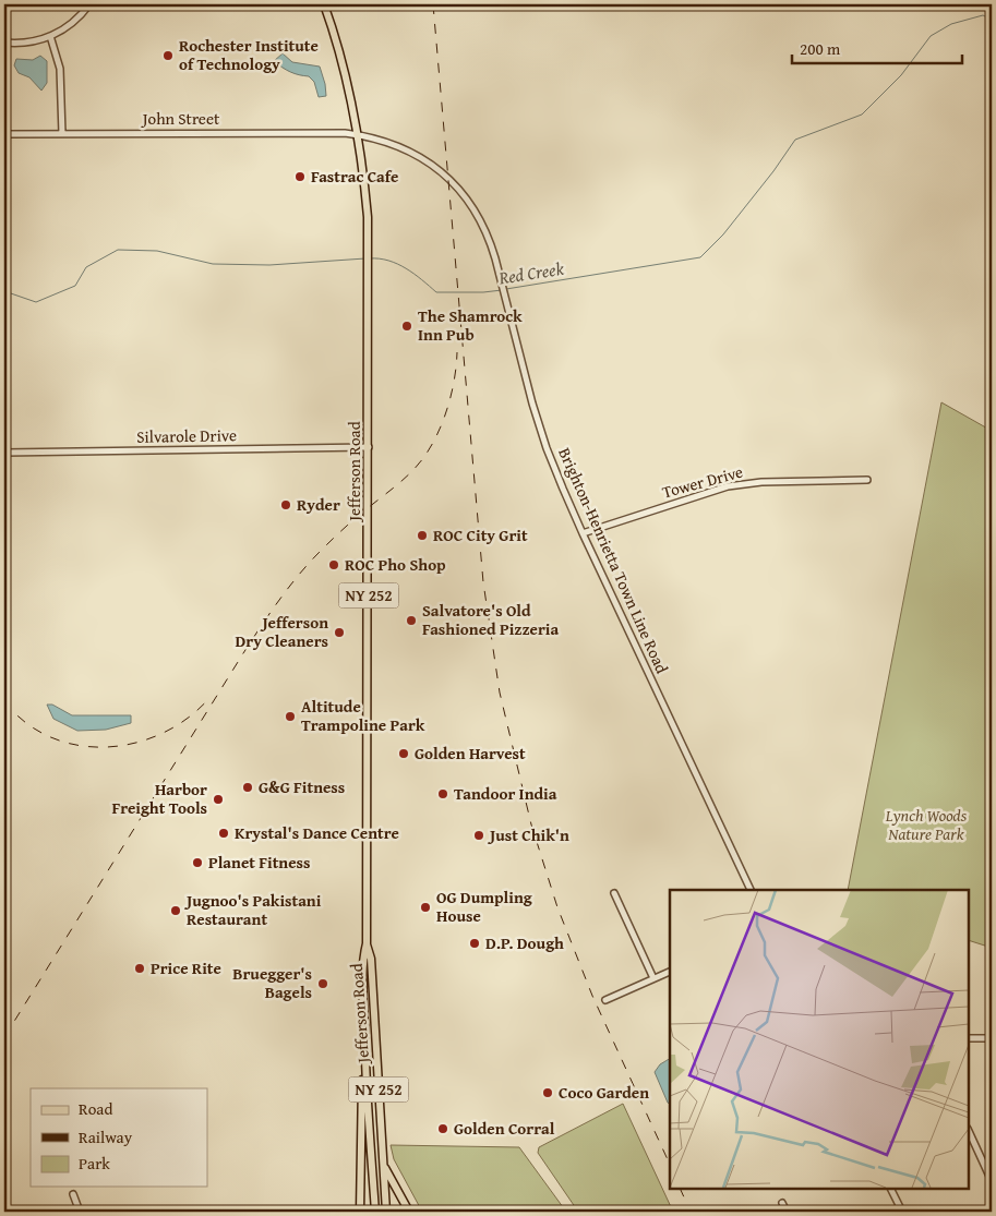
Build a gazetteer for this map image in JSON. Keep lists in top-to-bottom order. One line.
{"streets":{"main road":["Jefferson Road","NY 252"],"street":["John Street","Silvarole Drive","Tower Drive","Brighton-Henrietta Town Line Road"]},"crossings":[["John Street","Jefferson Road"],["John Street","Brighton-Henrietta Town Line Road"],["Silvarole Drive","Jefferson Road"],["Jefferson Road","Brighton-Henrietta Town Line Road"],["Tower Drive","Brighton-Henrietta Town Line Road"]],"water":["Red Creek"],"parks":["Lynch Woods Nature Park"],"places":["Rochester Institute of Technology","Fastrac Cafe","The Shamrock Inn Pub","Ryder","ROC City Grit","ROC Pho Shop","Salvatore's Old Fashioned Pizzeria","Jefferson Dry Cleaners","Altitude Trampoline Park","Golden Harvest","G&G Fitness","Tandoor India","Harbor Freight Tools","Krystal's Dance Centre","Just Chik'n","Planet Fitness","OG Dumpling House","Jugnoo's Pakistani Restaurant","D.P. Dough","Price Rite","Bruegger's Bagels","Coco Garden","Golden Corral"],"legend":["Road","Railway","Park"],"scale_bar":"200 m"}
